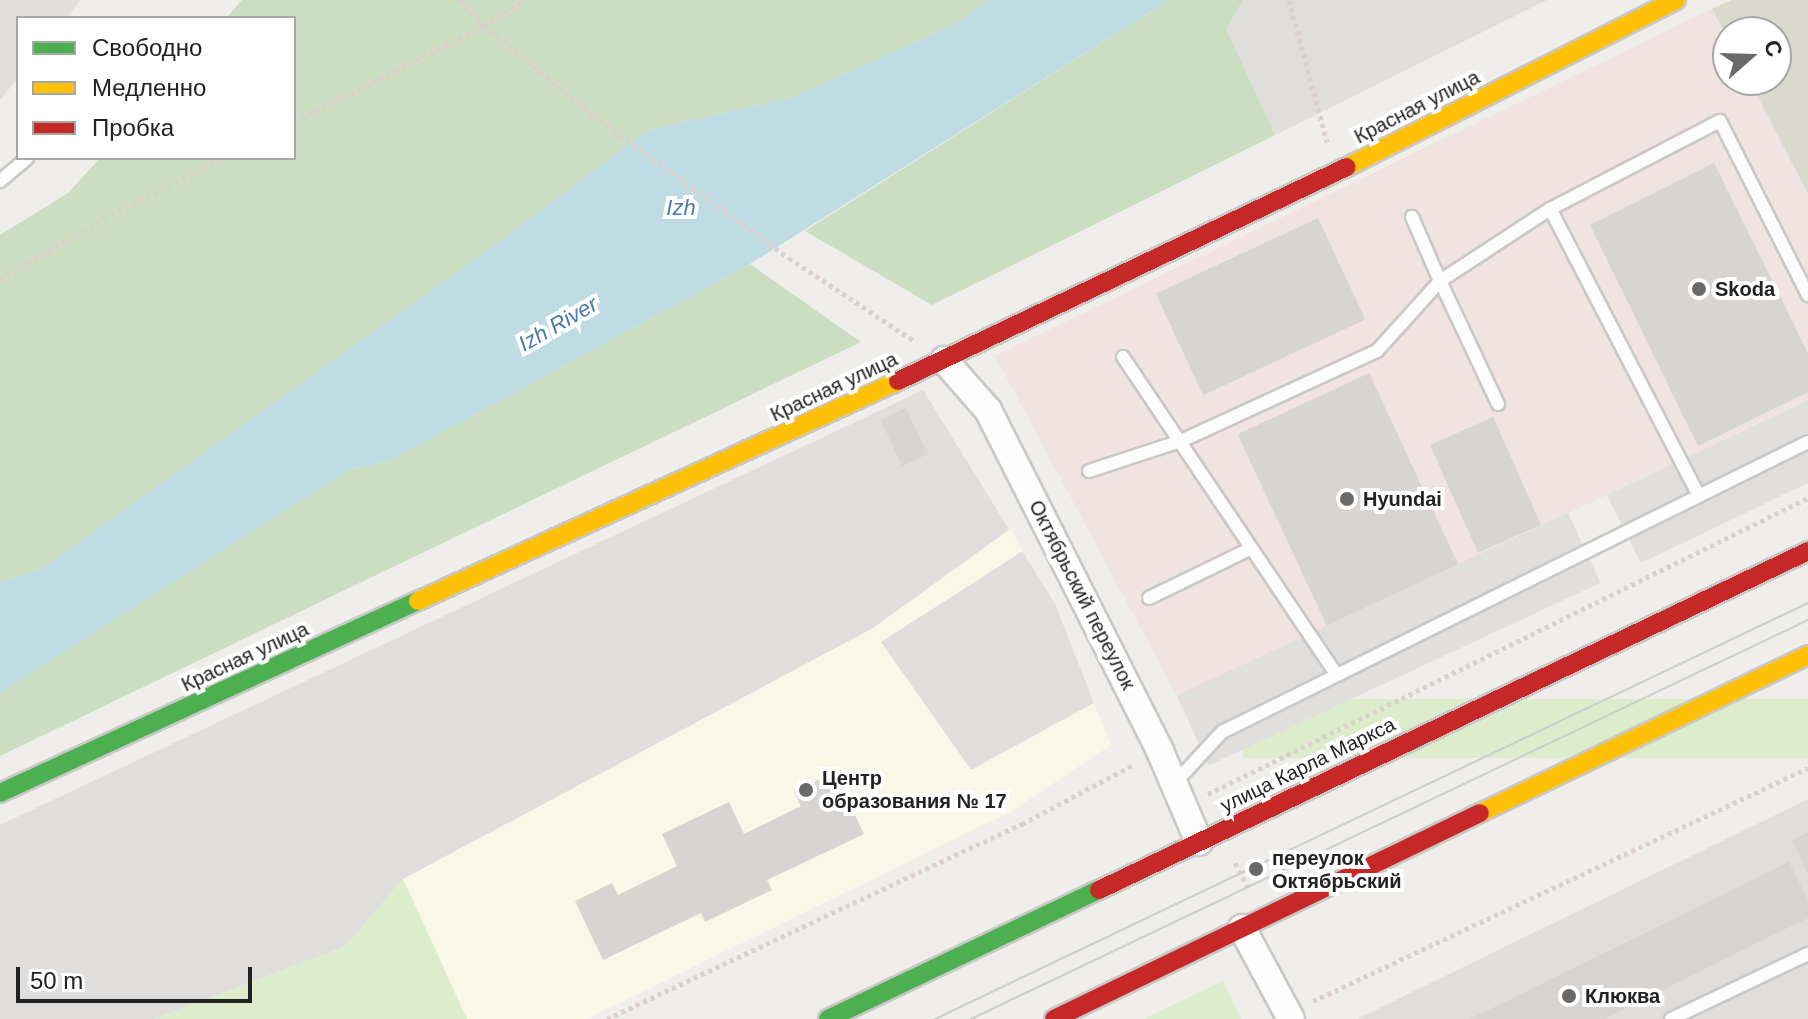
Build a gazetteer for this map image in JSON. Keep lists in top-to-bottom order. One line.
{"streets":{"main road":["Красная улица","улица Карла Маркса"],"street":["Октябрьский переулок"]},"crossings":[["Красная улица","Октябрьский переулок"],["Октябрьский переулок","улица Карла Маркса"]],"water":["Izh","Izh River"],"places":["Skoda","Hyundai","Центр образования № 17","переулок Октябрьский","Клюква"],"legend":["Свободно","Медленно","Пробка"],"scale_bar":"50 m","north":"right"}
